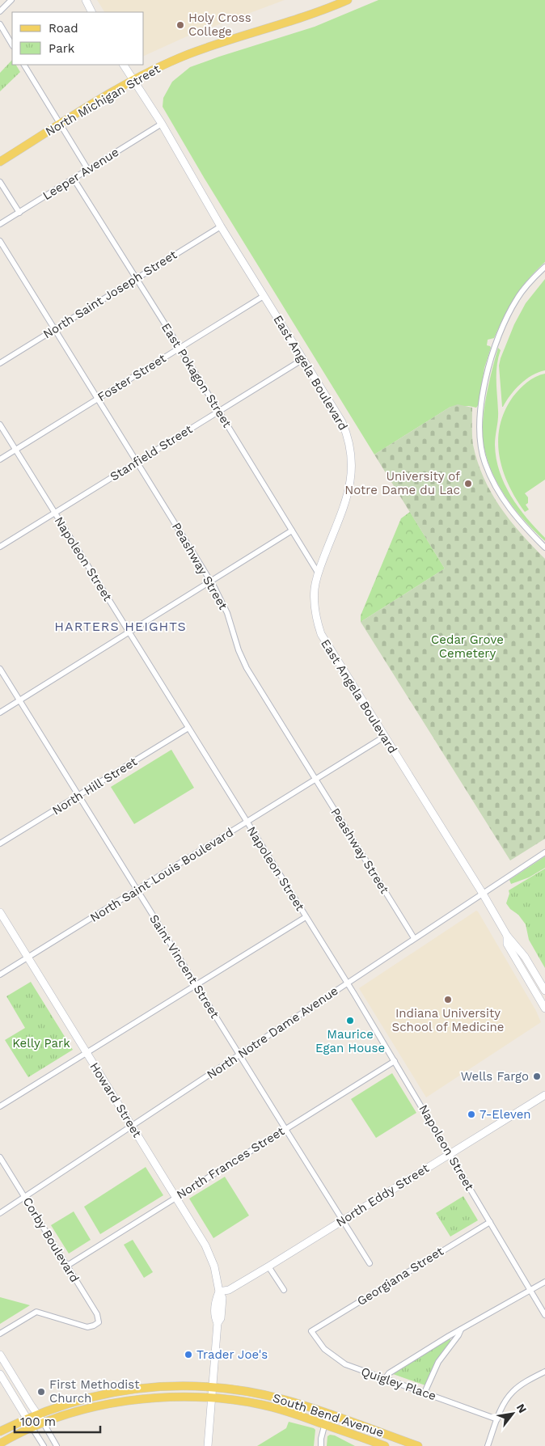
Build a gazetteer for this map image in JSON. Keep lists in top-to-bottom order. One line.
{"streets":{"main road":["North Michigan Street","South Bend Avenue"],"street":["Leeper Avenue","North Saint Joseph Street","East Angela Boulevard","East Pokagon Street","Foster Street","Stanfield Street","Napoleon Street","Peashway Street","North Hill Street","North Saint Louis Boulevard","Saint Vincent Street","North Notre Dame Avenue","Howard Street","North Frances Street","North Eddy Street","Corby Boulevard","Georgiana Street","Quigley Place"]},"crossings":[["North Michigan Street","East Angela Boulevard"],["Leeper Avenue","East Angela Boulevard"],["Leeper Avenue","East Pokagon Street"],["North Saint Joseph Street","East Angela Boulevard"],["North Saint Joseph Street","East Pokagon Street"],["North Saint Joseph Street","Peashway Street"],["East Angela Boulevard","East Pokagon Street"],["East Angela Boulevard","Foster Street"],["East Angela Boulevard","Stanfield Street"],["East Angela Boulevard","North Saint Louis Boulevard"],["East Angela Boulevard","North Notre Dame Avenue"],["East Pokagon Street","Foster Street"],["East Pokagon Street","Stanfield Street"],["Foster Street","Napoleon Street"],["Foster Street","Peashway Street"],["Stanfield Street","Napoleon Street"],["Stanfield Street","Peashway Street"],["Napoleon Street","North Hill Street"],["Napoleon Street","North Saint Louis Boulevard"],["Napoleon Street","North Notre Dame Avenue"],["Napoleon Street","North Frances Street"],["Napoleon Street","North Eddy Street"],["Napoleon Street","Georgiana Street"],["Peashway Street","North Saint Louis Boulevard"],["Peashway Street","North Notre Dame Avenue"],["North Hill Street","Saint Vincent Street"],["North Saint Louis Boulevard","Saint Vincent Street"],["North Saint Louis Boulevard","Howard Street"],["Saint Vincent Street","North Notre Dame Avenue"],["Saint Vincent Street","North Frances Street"],["Saint Vincent Street","North Eddy Street"],["North Notre Dame Avenue","Howard Street"],["North Notre Dame Avenue","Corby Boulevard"],["Howard Street","North Frances Street"],["Howard Street","North Eddy Street"],["Howard Street","South Bend Avenue"],["North Frances Street","Corby Boulevard"],["Georgiana Street","Quigley Place"]],"districts":["HARTERS HEIGHTS"],"parks":["Cedar Grove Cemetery","Kelly Park"],"places":["Holy Cross College","University of Notre Dame du Lac","Indiana University School of Medicine","Maurice Egan House","Wells Fargo","7-Eleven","Trader Joe's","First Methodist Church"],"legend":["Road","Park"],"scale_bar":"100 m","north":"top right"}
